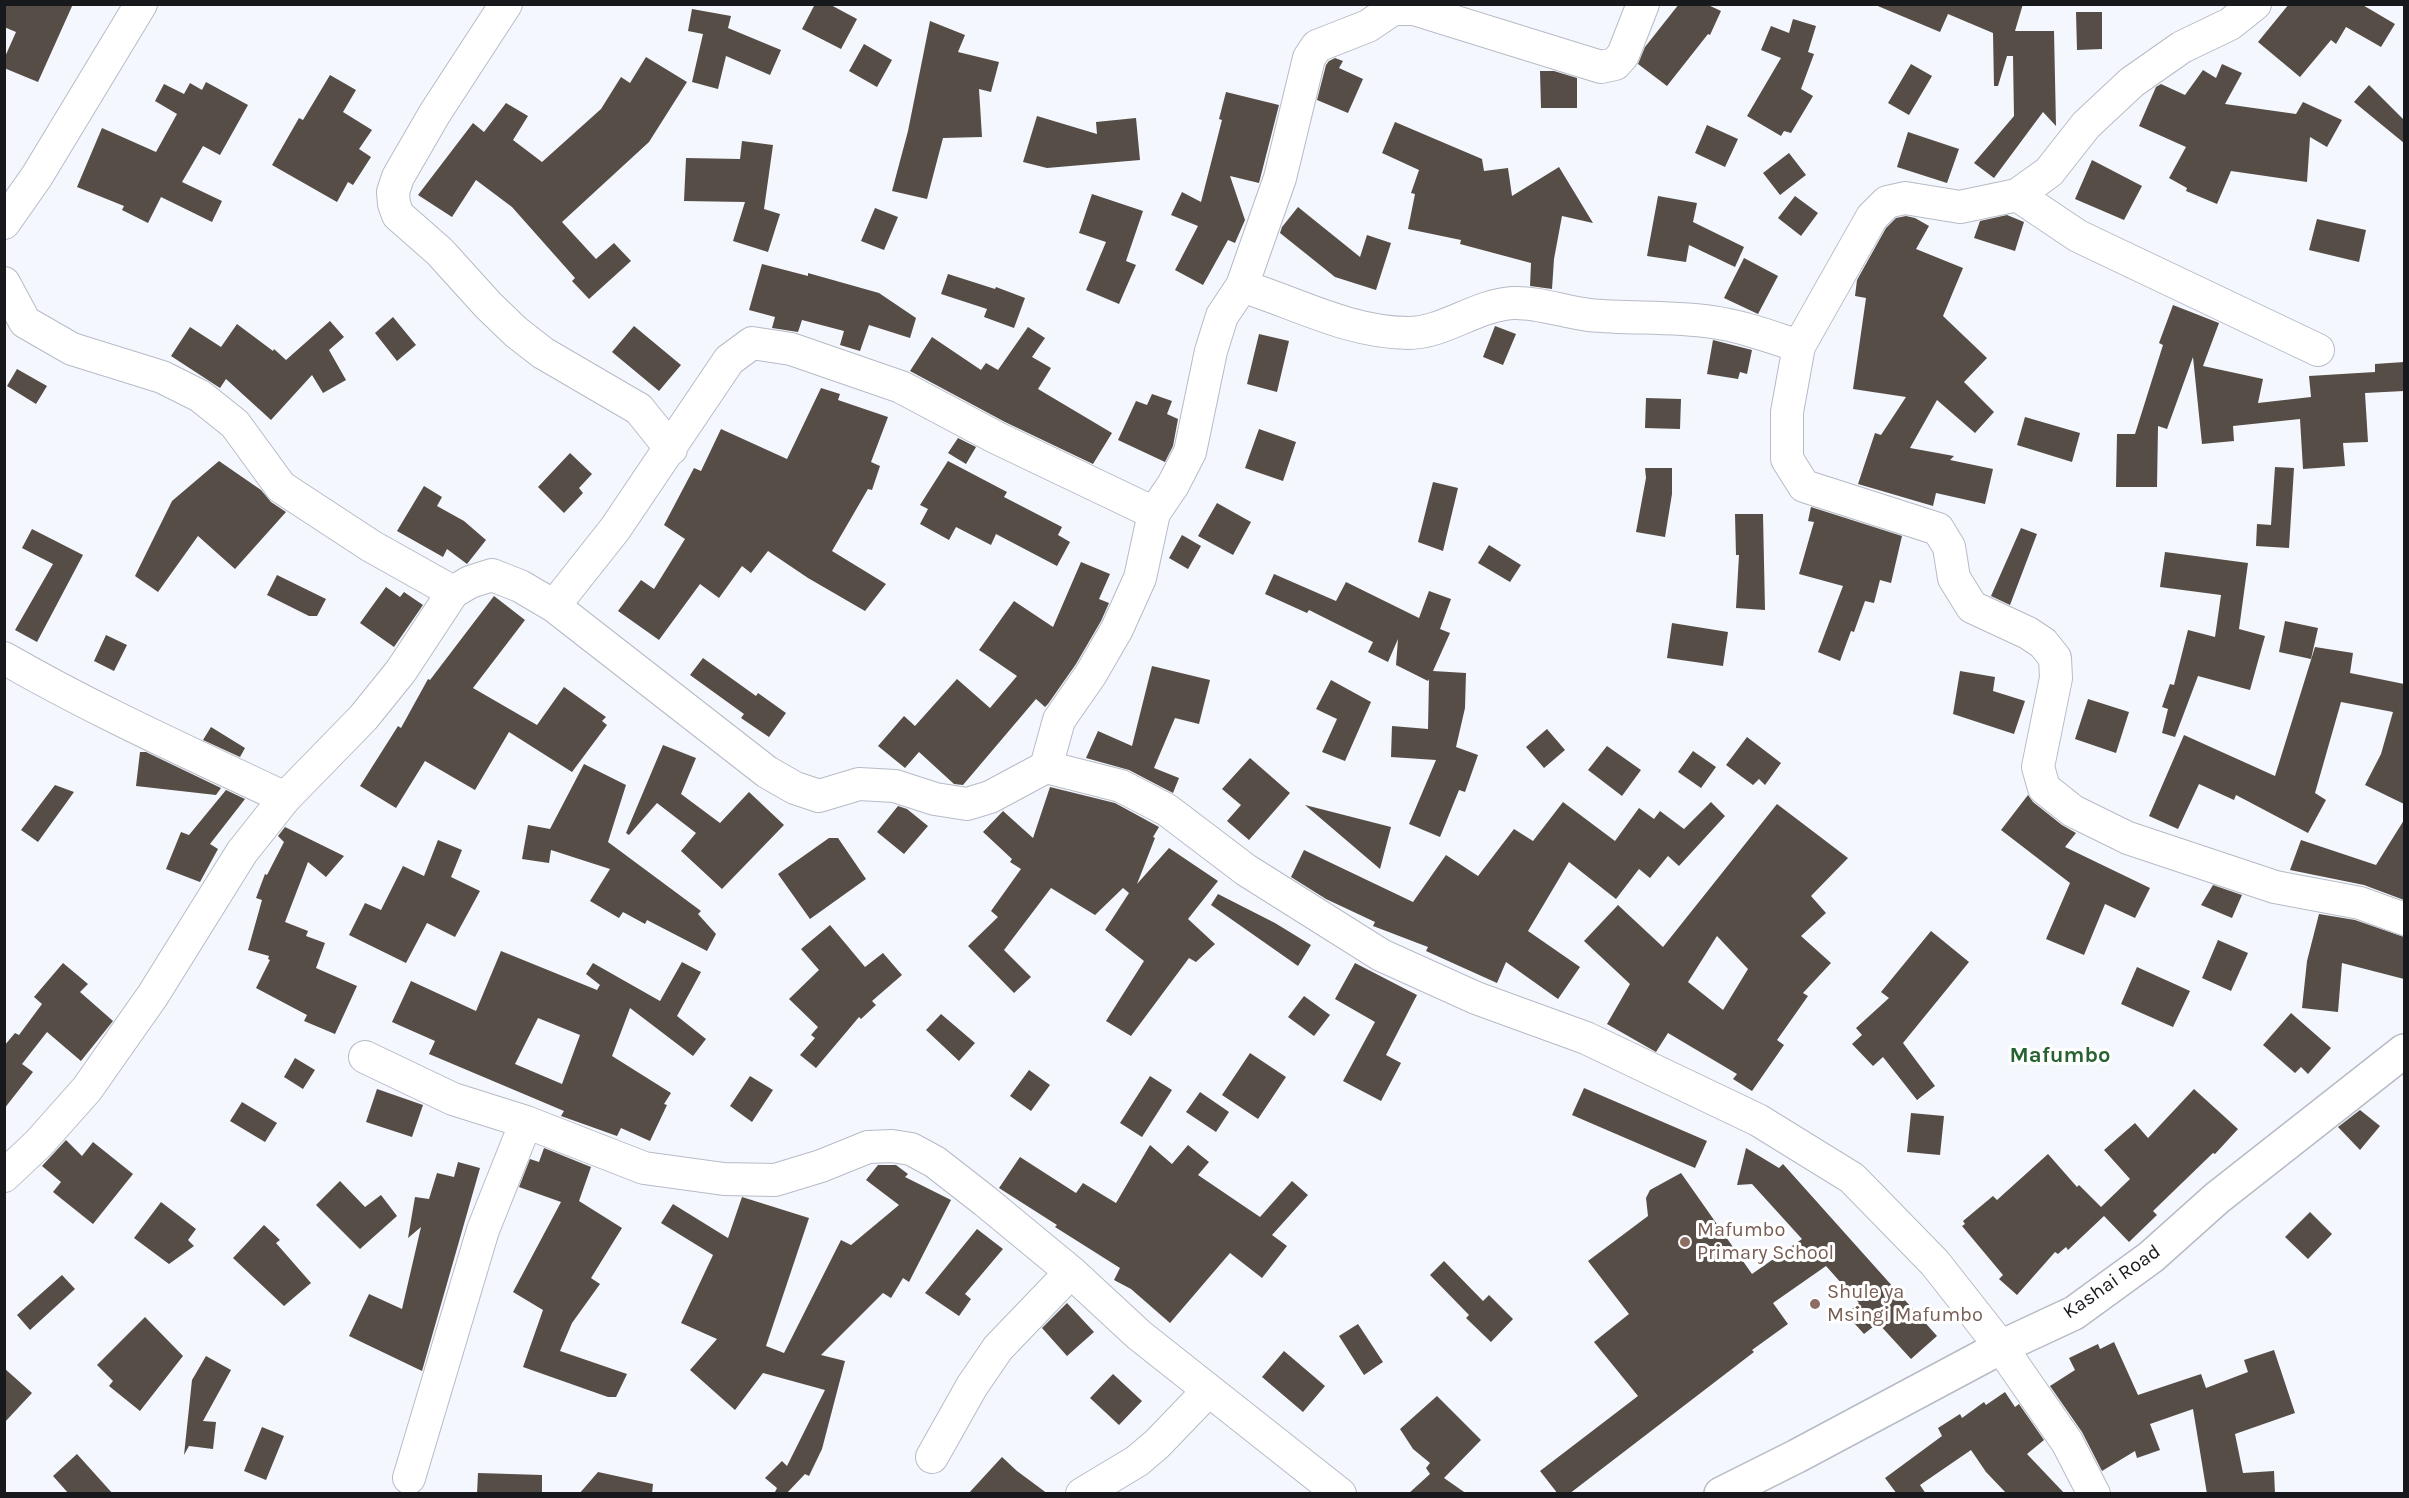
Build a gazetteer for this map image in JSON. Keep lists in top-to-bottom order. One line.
{"streets":{"street":["Kashai Road"]},"districts":["Mafumbo"],"places":["Mafumbo Primary School","Shule ya Msingi Mafumbo"]}
